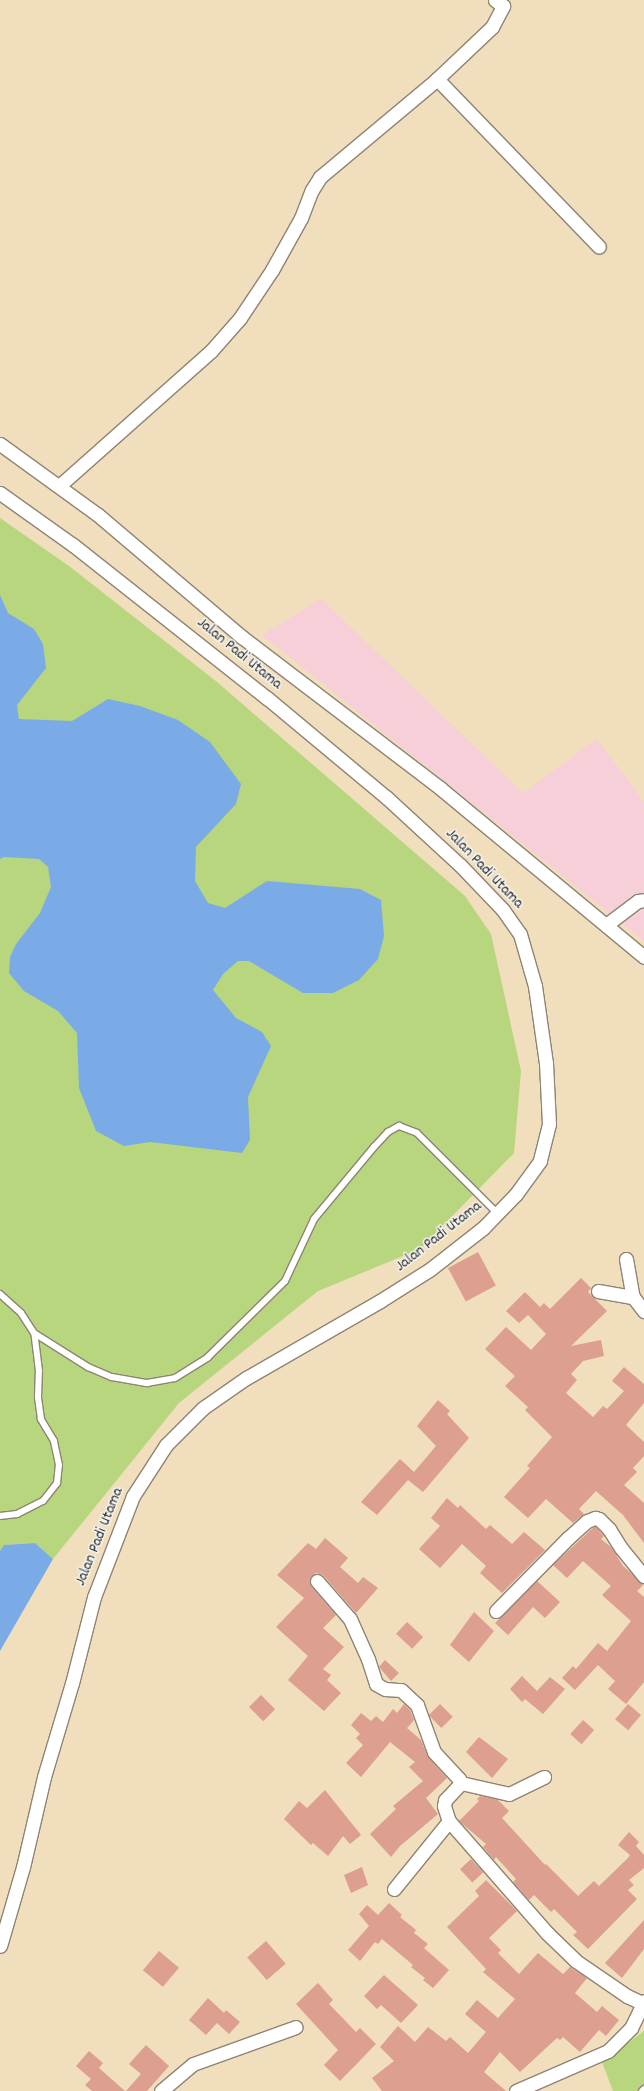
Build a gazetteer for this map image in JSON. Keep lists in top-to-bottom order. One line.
{"streets":{"street":["Jalan Padi Utama"]}}
